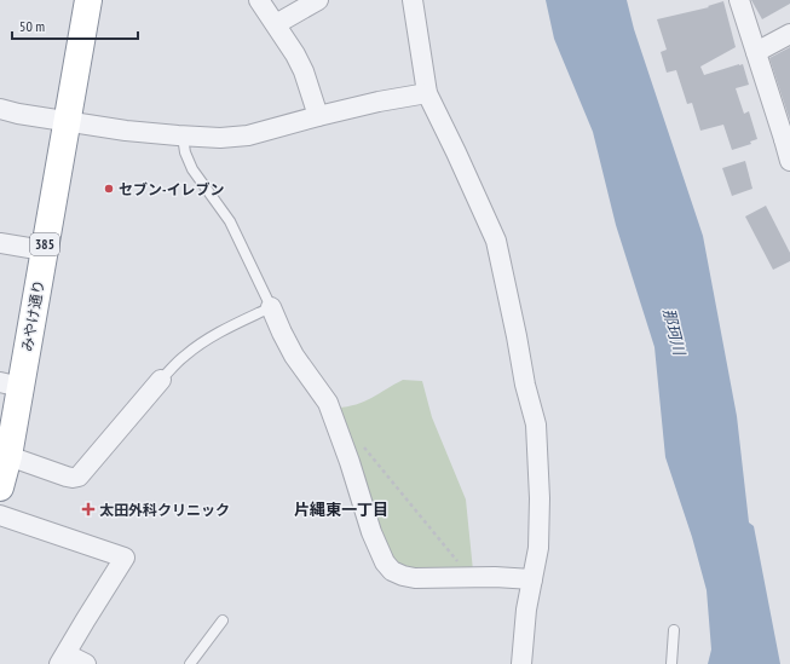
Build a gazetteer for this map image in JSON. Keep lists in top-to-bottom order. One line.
{"streets":{"highway":["385","みやけ通り"]},"districts":["片縄東一丁目"],"water":["那珂川"],"places":{"other":["セブン-イレブン"],"health":["太田外科クリニック"]},"scale_bar":"50 m"}
